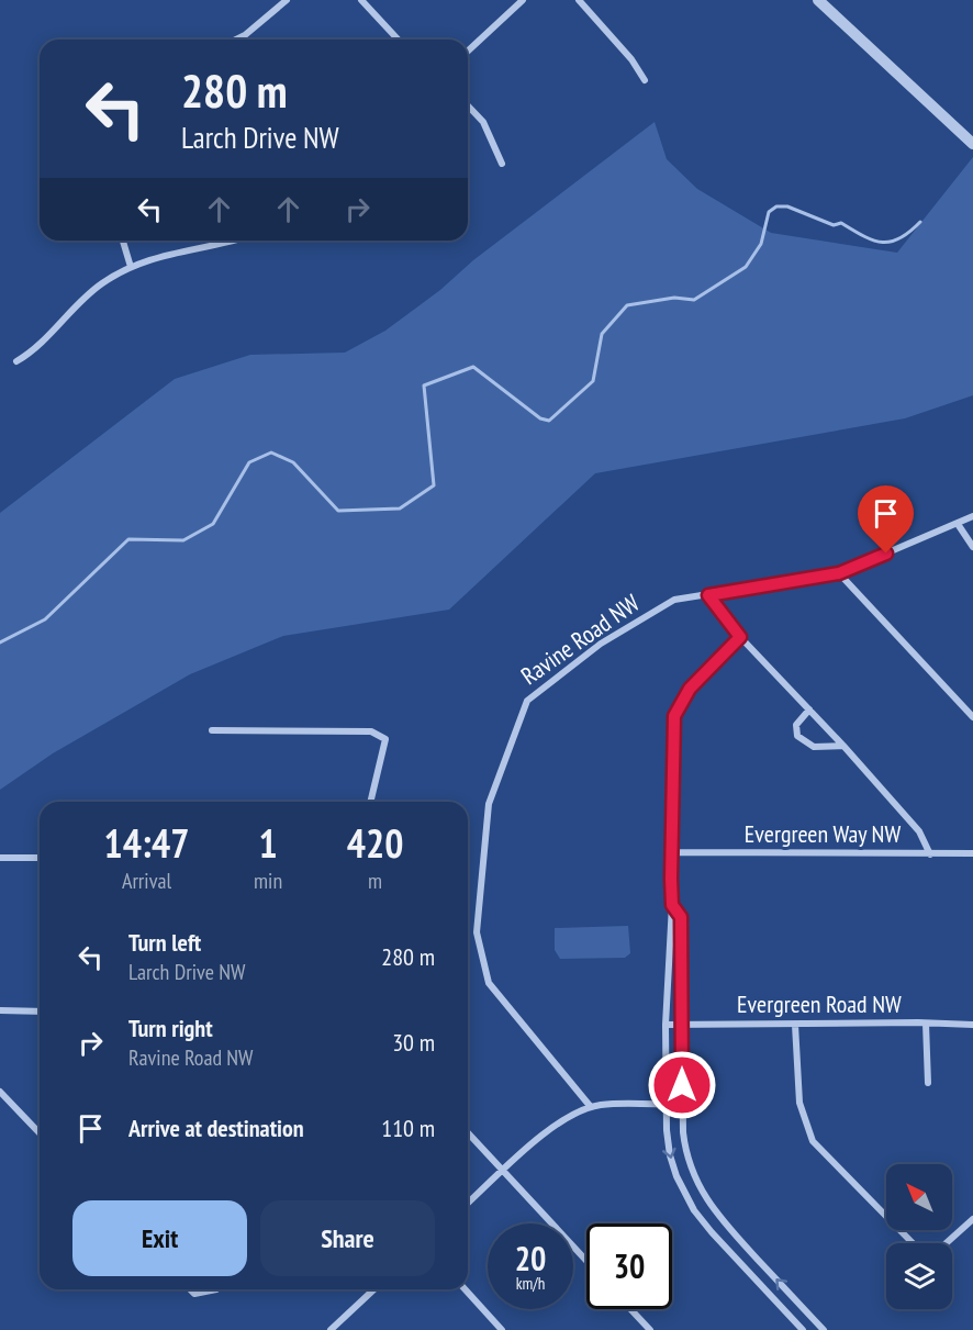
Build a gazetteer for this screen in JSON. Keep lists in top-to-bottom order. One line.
{"streets":{"street":["Ravine Road NW","Evergreen Way NW","Evergreen Road NW"]},"north":"top left","page":{"turn":["280 m","Larch Drive NW"],"eta":["14:47","Arrival","1","min","420","m"],"list":[{"name":"Turn left","note":"Larch Drive NW","value":"280 m"},{"name":"Turn right","note":"Ravine Road NW","value":"30 m"},{"name":"Arrive at destination","value":"110 m"}],"buttons":["Exit","Share"],"speed":"20 km/h","limit":"30"}}
